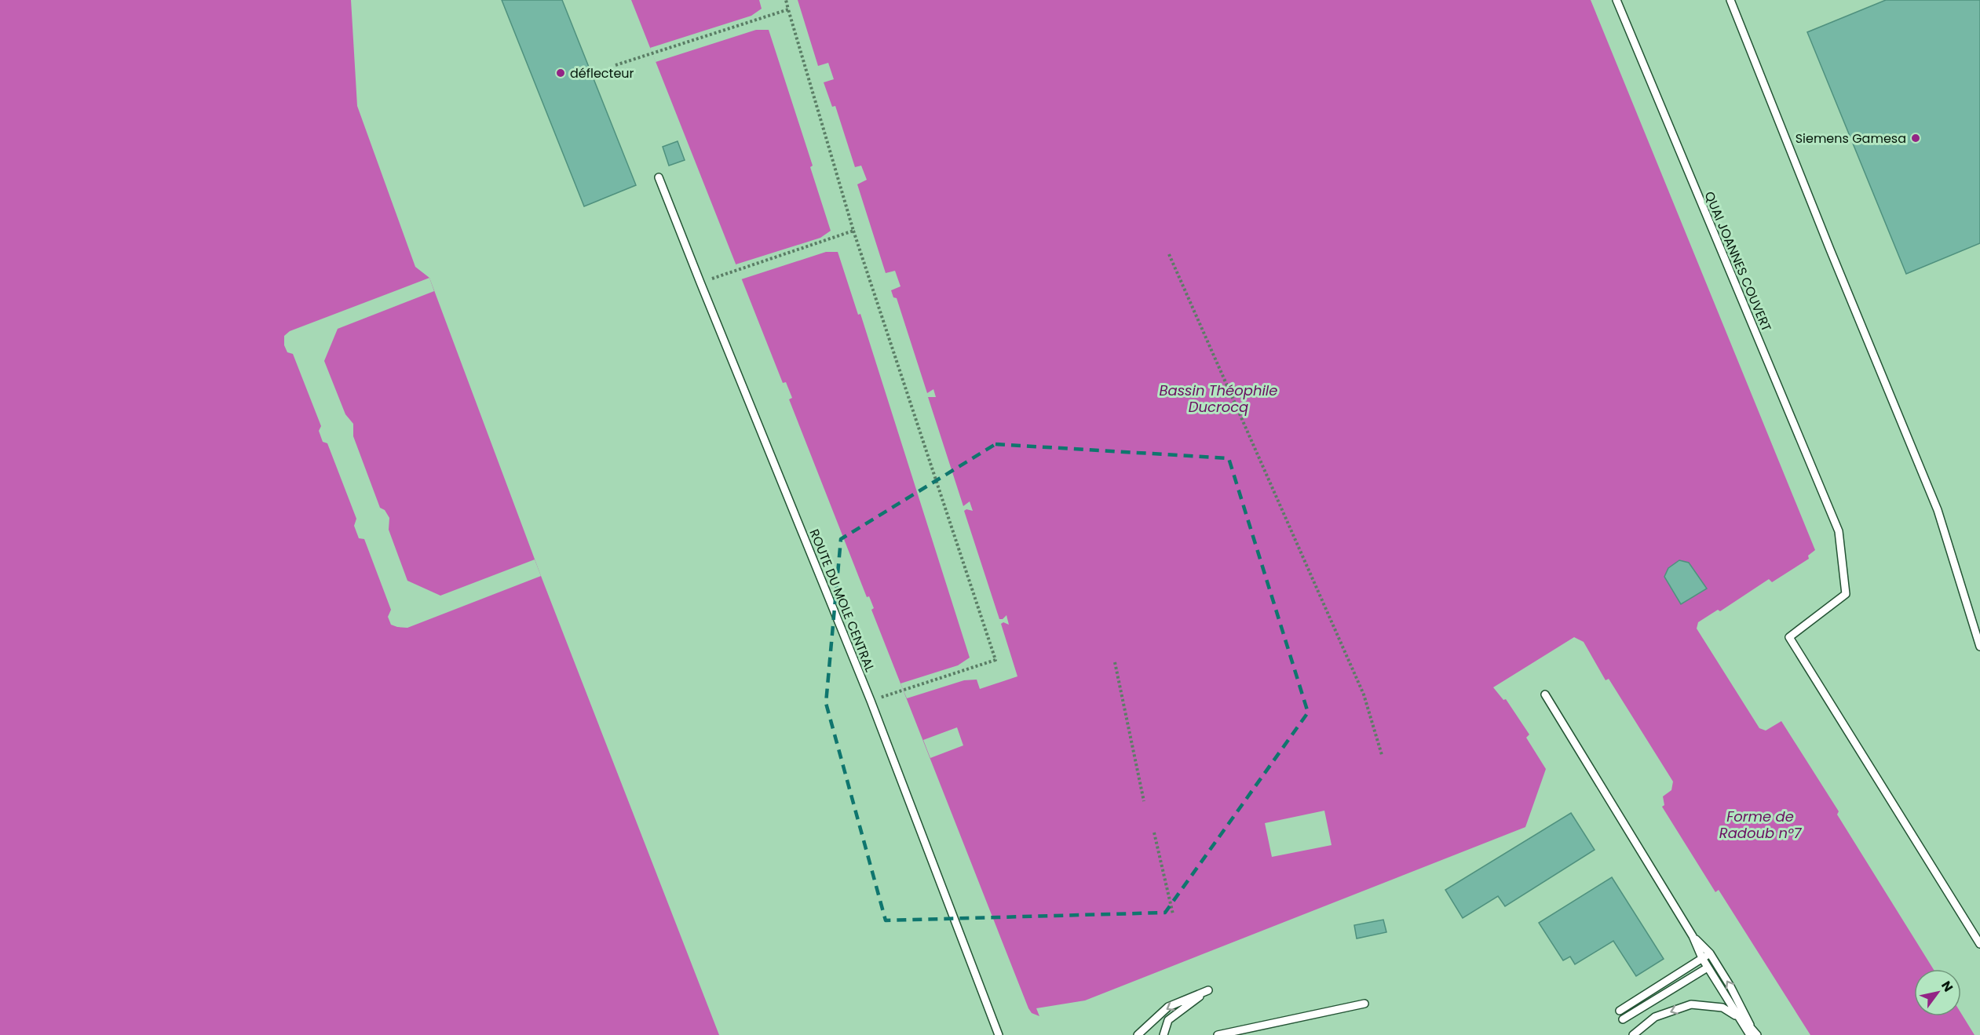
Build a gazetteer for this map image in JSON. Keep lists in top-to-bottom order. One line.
{"streets":{"lane":["QUAI JOANNES COUVERT","ROUTE DU MOLE CENTRAL"]},"water":["Bassin Théophile Ducrocq","Forme de Radoub n°7"],"places":["déflecteur","Siemens Gamesa"],"north":"top right"}
